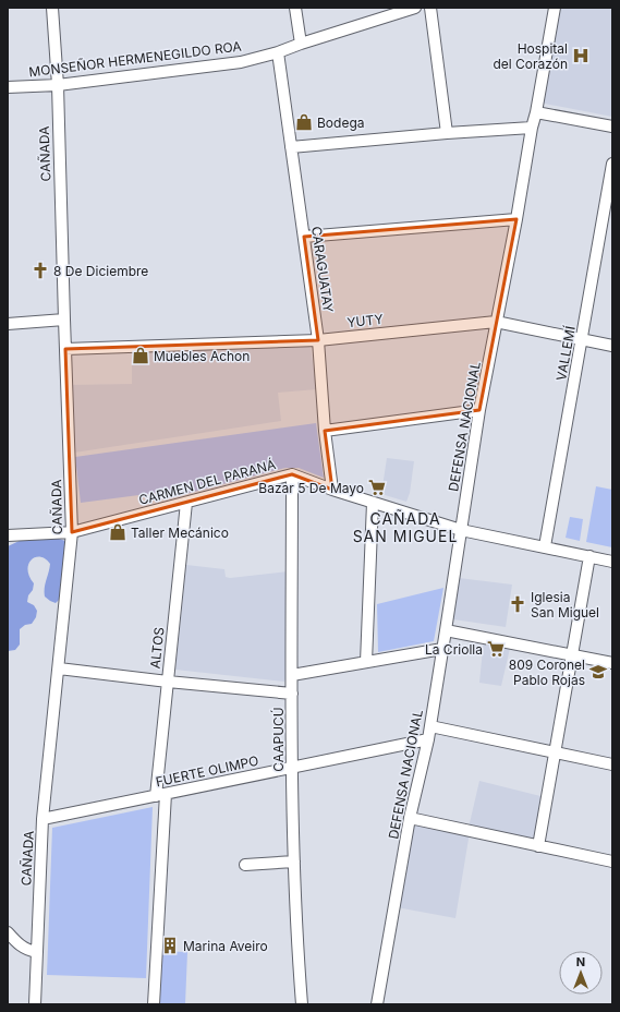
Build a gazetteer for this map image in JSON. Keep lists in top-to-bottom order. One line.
{"streets":{"street":["MONSEÑOR HERMENEGILDO ROA","CAÑADA","CARAGUATAY","YUTY","VALLEMÍ","DEFENSA NACIONAL","CARMEN DEL PARANÁ","ALTOS","CAAPUCÚ","FUERTE OLIMPO"]},"crossings":[["MONSEÑOR HERMENEGILDO ROA","CAÑADA"],["MONSEÑOR HERMENEGILDO ROA","CARAGUATAY"],["CAÑADA","YUTY"],["CAÑADA","CARMEN DEL PARANÁ"],["CAÑADA","FUERTE OLIMPO"],["CARAGUATAY","YUTY"],["CARAGUATAY","CARMEN DEL PARANÁ"],["YUTY","VALLEMÍ"],["YUTY","DEFENSA NACIONAL"],["VALLEMÍ","CARMEN DEL PARANÁ"],["DEFENSA NACIONAL","CARMEN DEL PARANÁ"],["DEFENSA NACIONAL","FUERTE OLIMPO"],["CARMEN DEL PARANÁ","ALTOS"],["CARMEN DEL PARANÁ","CAAPUCÚ"],["ALTOS","FUERTE OLIMPO"],["CAAPUCÚ","FUERTE OLIMPO"]],"districts":["CAÑADA SAN MIGUEL"],"places":{"hospital":["Hospital del Corazón"],"shop":["Bodega","Muebles Achon","Taller Mecánico"],"church":["8 De Diciembre","Iglesia San Miguel"],"supermarket":["Bazar 5 De Mayo","La Criolla"],"school or university":["809 Coronel Pablo Rojas"],"building":["Marina Aveiro"]},"north":"top"}
